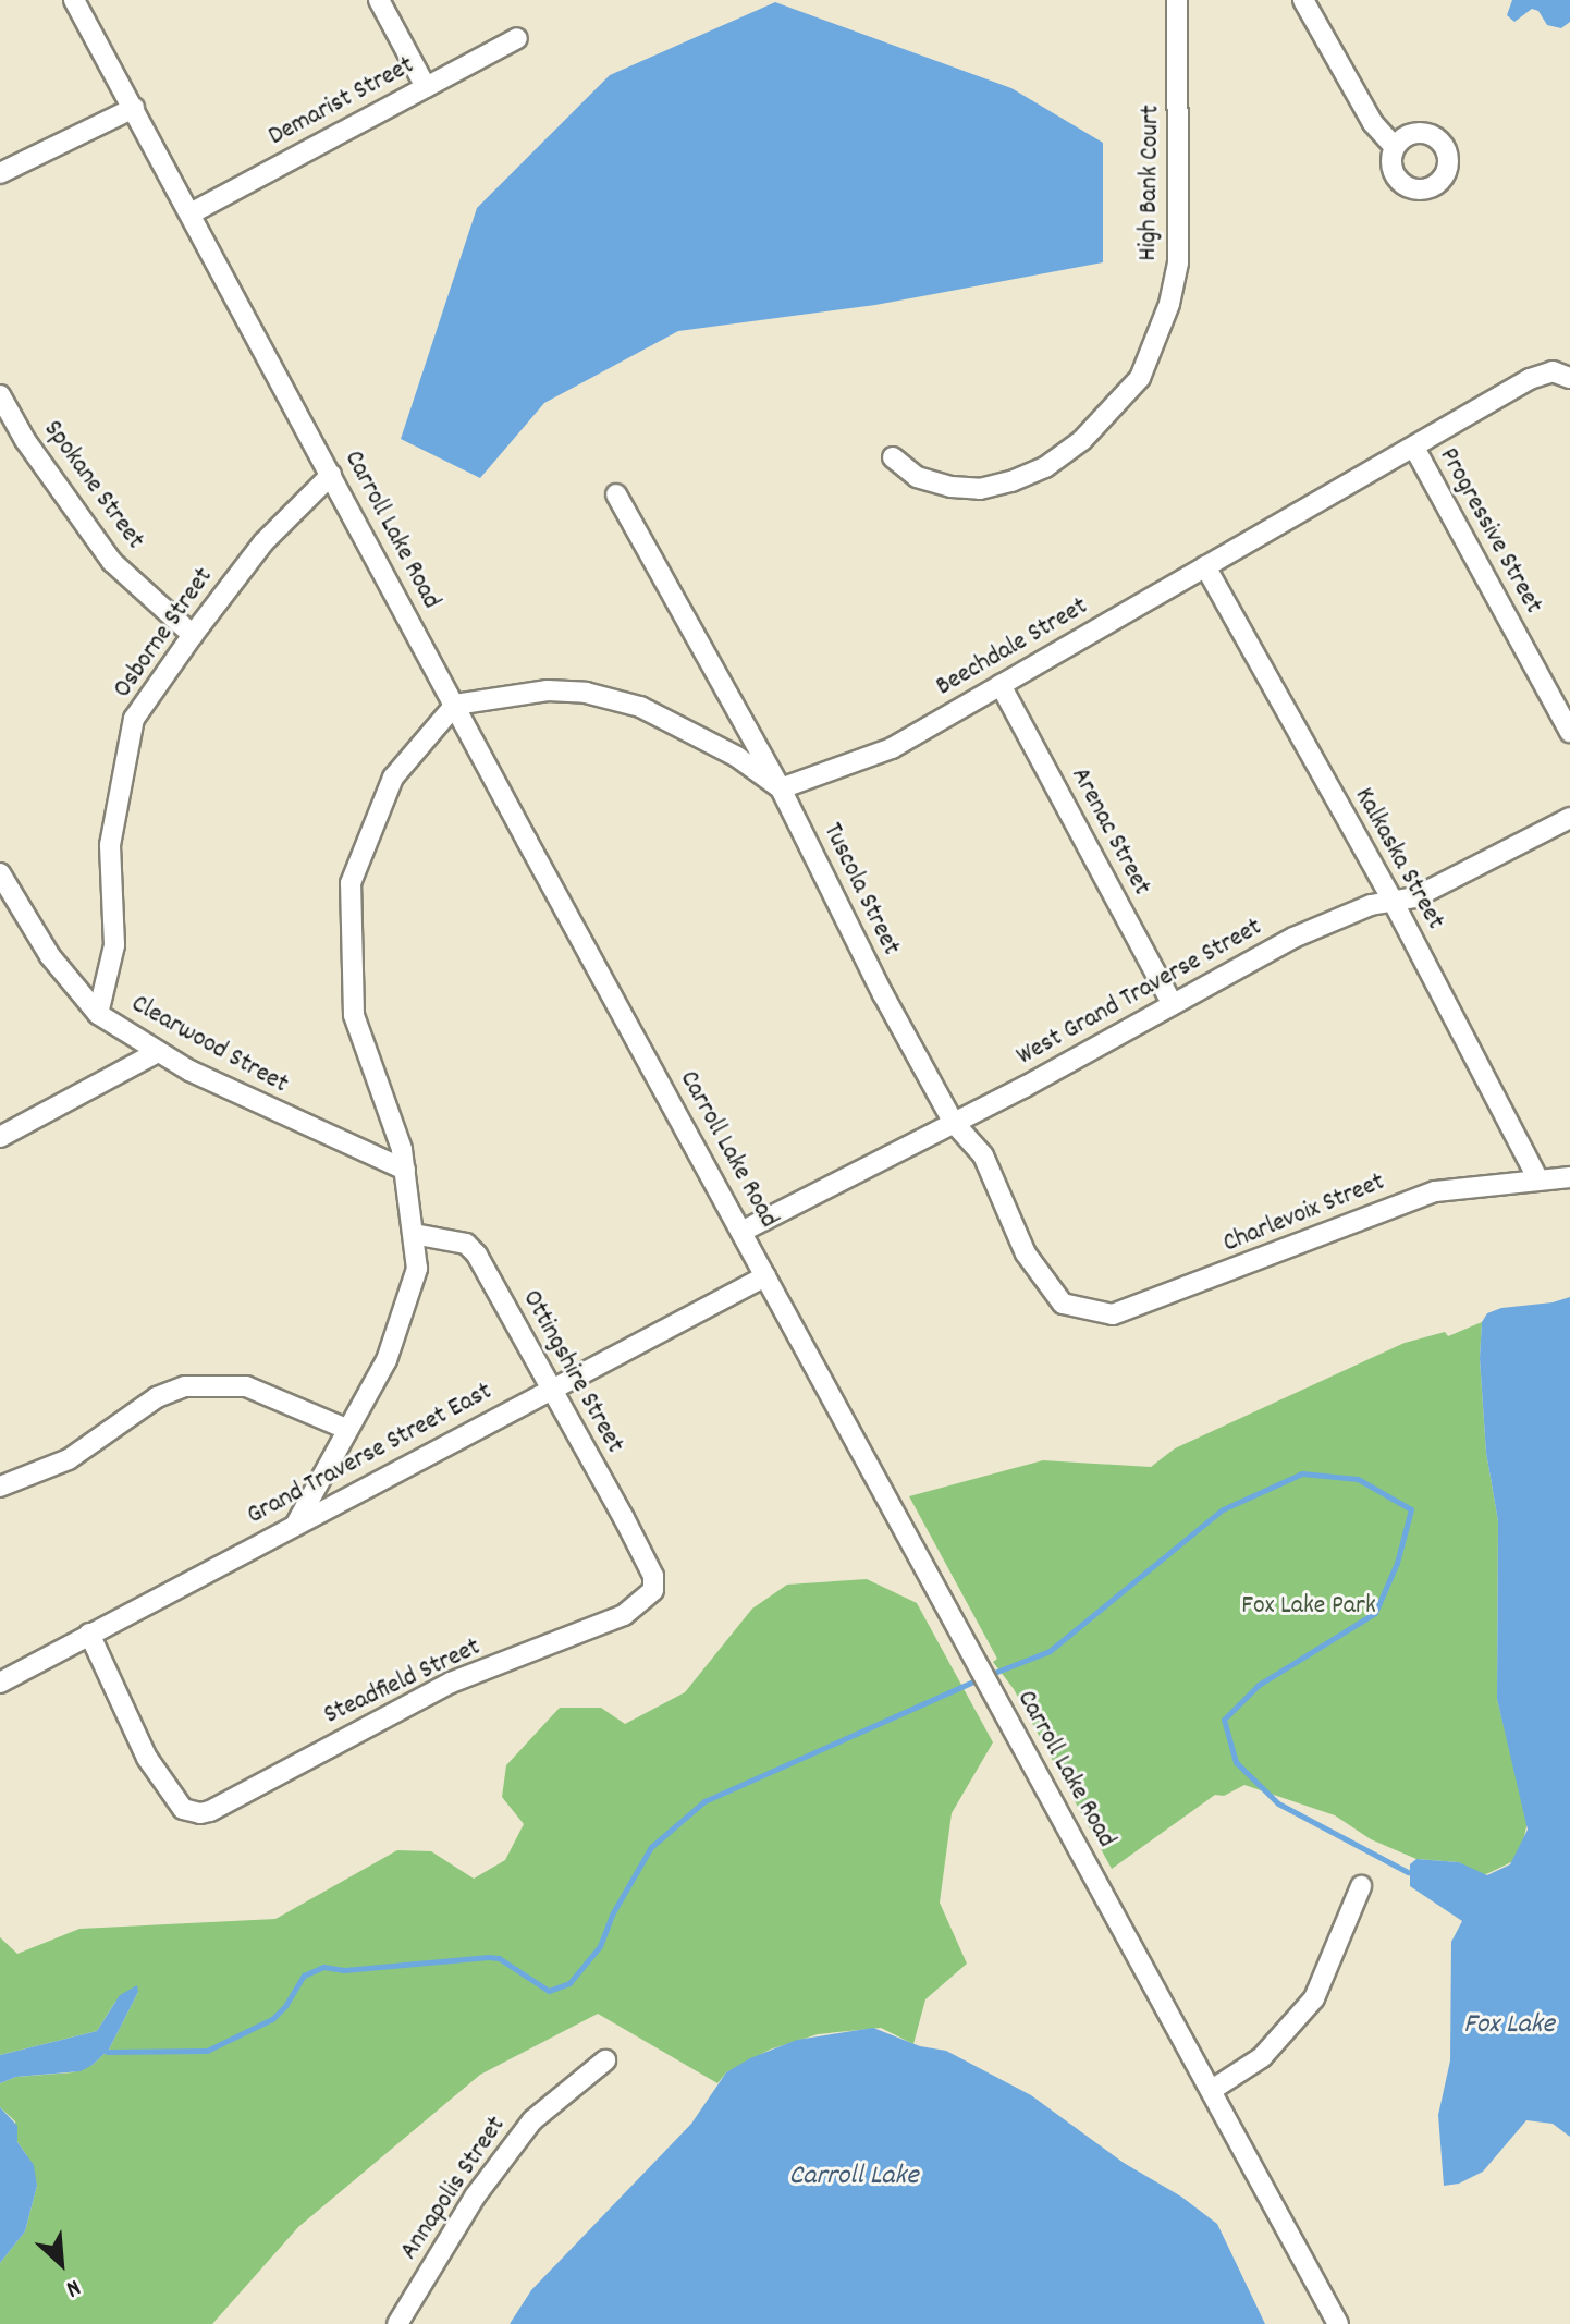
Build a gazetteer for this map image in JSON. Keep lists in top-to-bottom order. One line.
{"streets":{"street":["Demarist Street","High Bank Court","Spokane Street","Carroll Lake Road","Progressive Street","Osborne Street","Beechdale Street","Arenac Street","Kalkaska Street","Tuscola Street","West Grand Traverse Street","Clearwood Street","Charlevoix Street","Ottingshire Street","Grand Traverse Street East","Steadfield Street","Annapolis Street"]},"crossings":[["Demarist Street","Carroll Lake Road"],["Spokane Street","Osborne Street"],["Carroll Lake Road","Osborne Street"],["Carroll Lake Road","West Grand Traverse Street"],["Carroll Lake Road","Grand Traverse Street East"],["Progressive Street","Beechdale Street"],["Osborne Street","Clearwood Street"],["Beechdale Street","Arenac Street"],["Beechdale Street","Kalkaska Street"],["Beechdale Street","Tuscola Street"],["Arenac Street","West Grand Traverse Street"],["Kalkaska Street","West Grand Traverse Street"],["Kalkaska Street","Charlevoix Street"],["Tuscola Street","West Grand Traverse Street"],["Tuscola Street","Charlevoix Street"],["Ottingshire Street","Grand Traverse Street East"],["Ottingshire Street","Steadfield Street"],["Grand Traverse Street East","Steadfield Street"]],"water":["Fox Lake","Carroll Lake"],"parks":["Fox Lake Park"],"north":"bottom right"}
